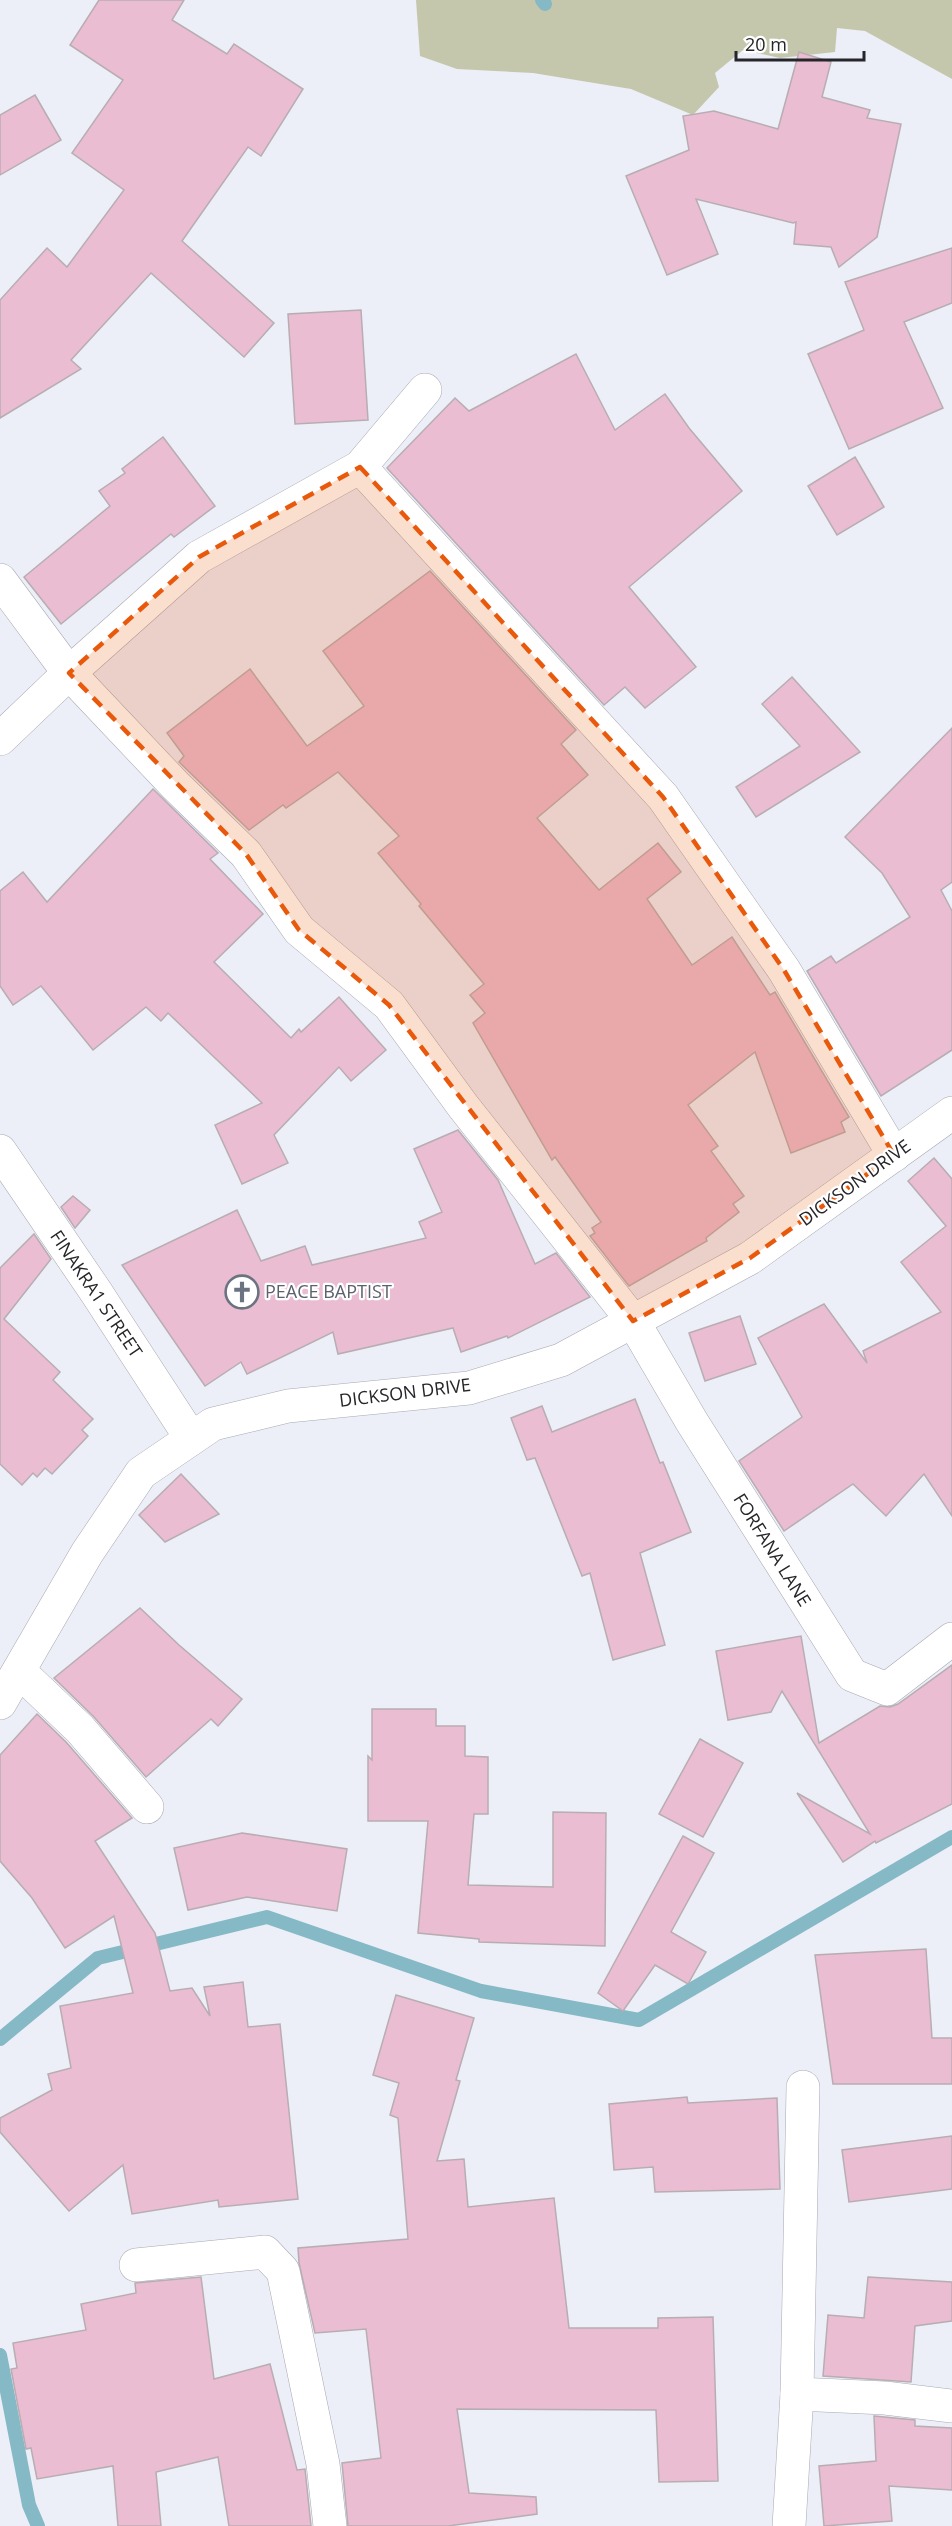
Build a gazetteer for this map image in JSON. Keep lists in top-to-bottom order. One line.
{"streets":{"street":["DICKSON DRIVE","FINAKRA1 STREET","FORFANA LANE"]},"crossings":[["DICKSON DRIVE","FINAKRA1 STREET"],["DICKSON DRIVE","FORFANA LANE"]],"places":{"church":["PEACE BAPTIST"]},"scale_bar":"20 m"}
